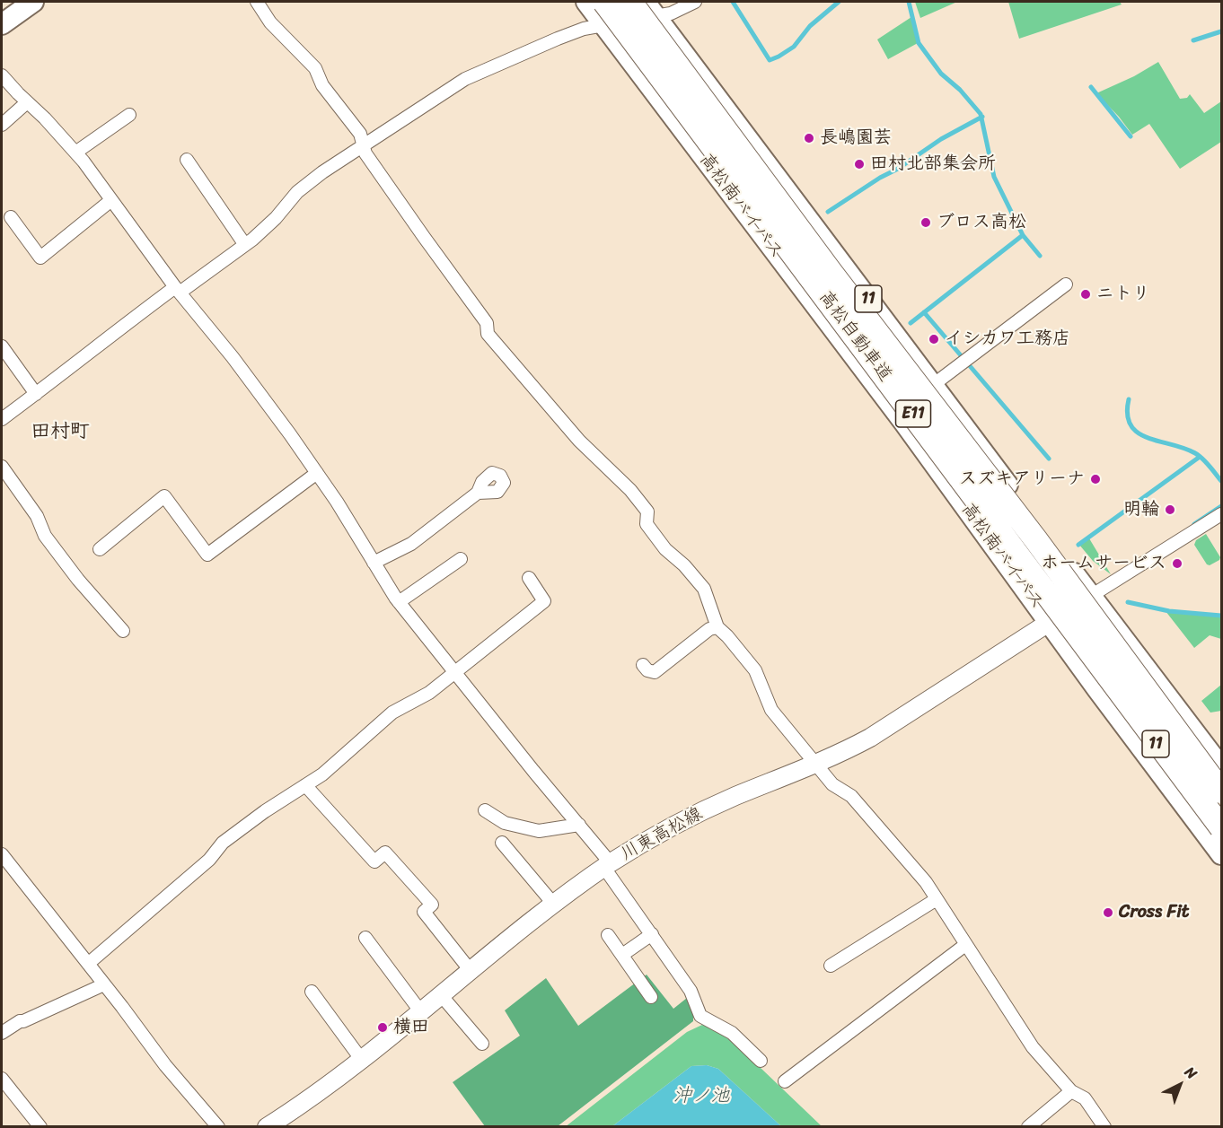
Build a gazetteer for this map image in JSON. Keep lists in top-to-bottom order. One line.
{"streets":{"highway":["高松南バイパス","11","高松自動車道","E11"],"main road":["川東高松線"]},"crossings":[["高松南バイパス","11"],["高松南バイパス","川東高松線"],["11","川東高松線"]],"districts":["田村町"],"water":["沖ノ池"],"places":["長嶋園芸","田村北部集会所","ブロス高松","ニトリ","イシカワ工務店","スズキアリーナ","明輪","ホームサービス","Cross Fit","横田"],"north":"top right"}
